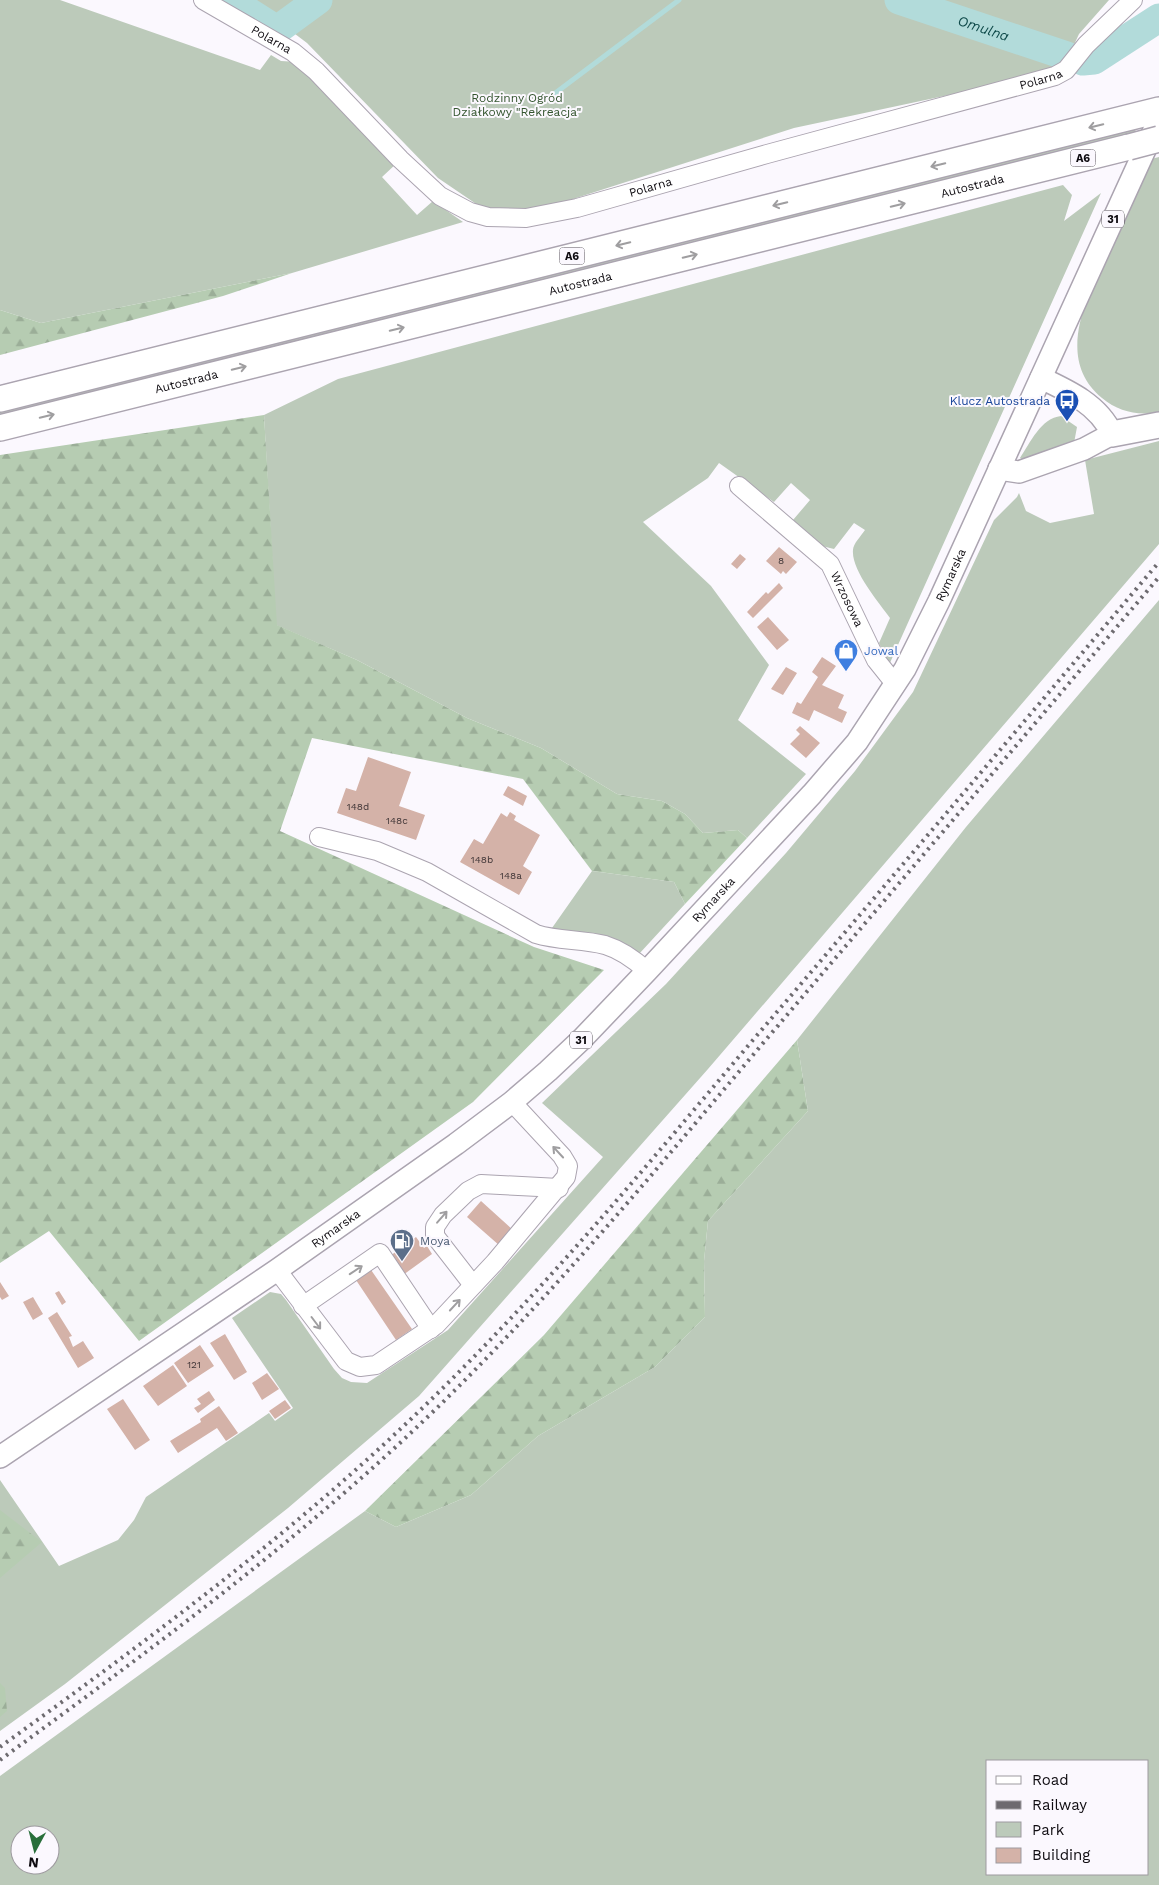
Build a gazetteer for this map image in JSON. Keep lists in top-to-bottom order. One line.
{"streets":{"highway":["A6","Autostrada"],"main road":["31","Rymarska"],"street":["Polarna","Wrzosowa"]},"crossings":[["A6","Rymarska"],["Rymarska","Wrzosowa"]],"water":["Omulna"],"parks":["Rodzinny Ogród Działkowy \"Rekreacja\""],"places":{"bus stop":["Klucz Autostrada"],"shop":["Jowal"],"fuel station":["Moya"]},"house_numbers":["8","148d","148c","148b","148a","121"],"legend":["Road","Railway","Park","Building"],"north":"bottom"}
